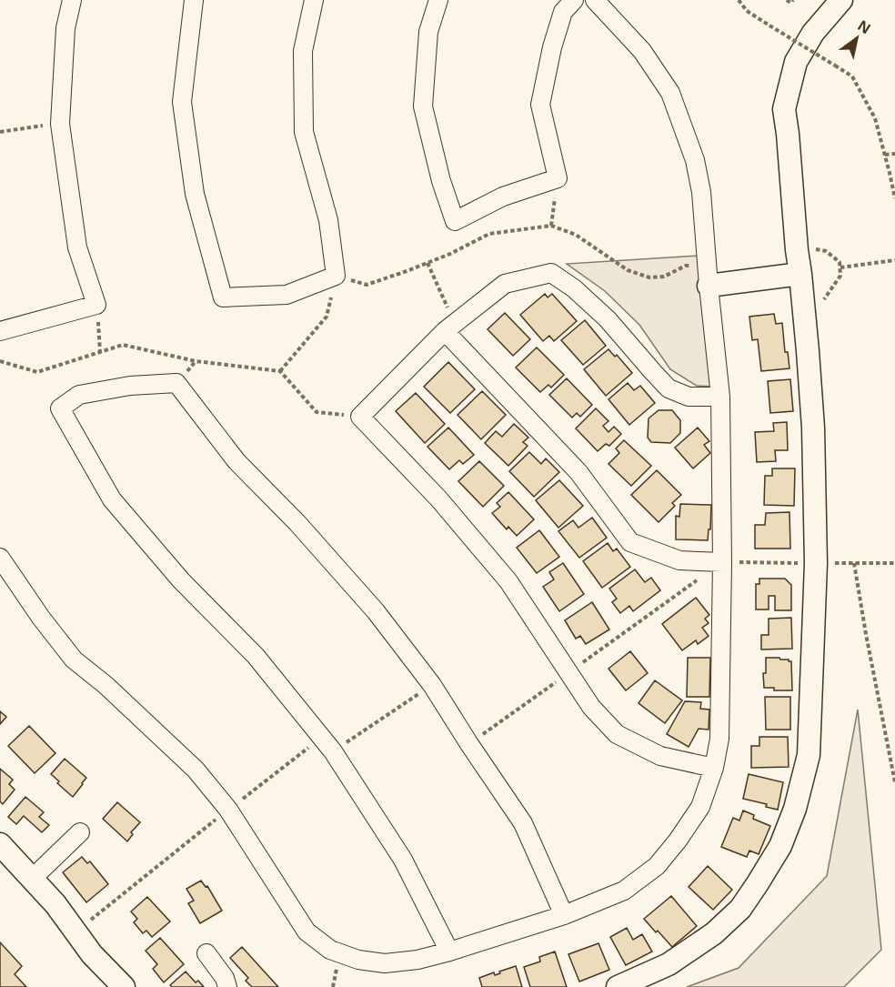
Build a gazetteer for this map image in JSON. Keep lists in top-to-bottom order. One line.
{"north":"top right"}
